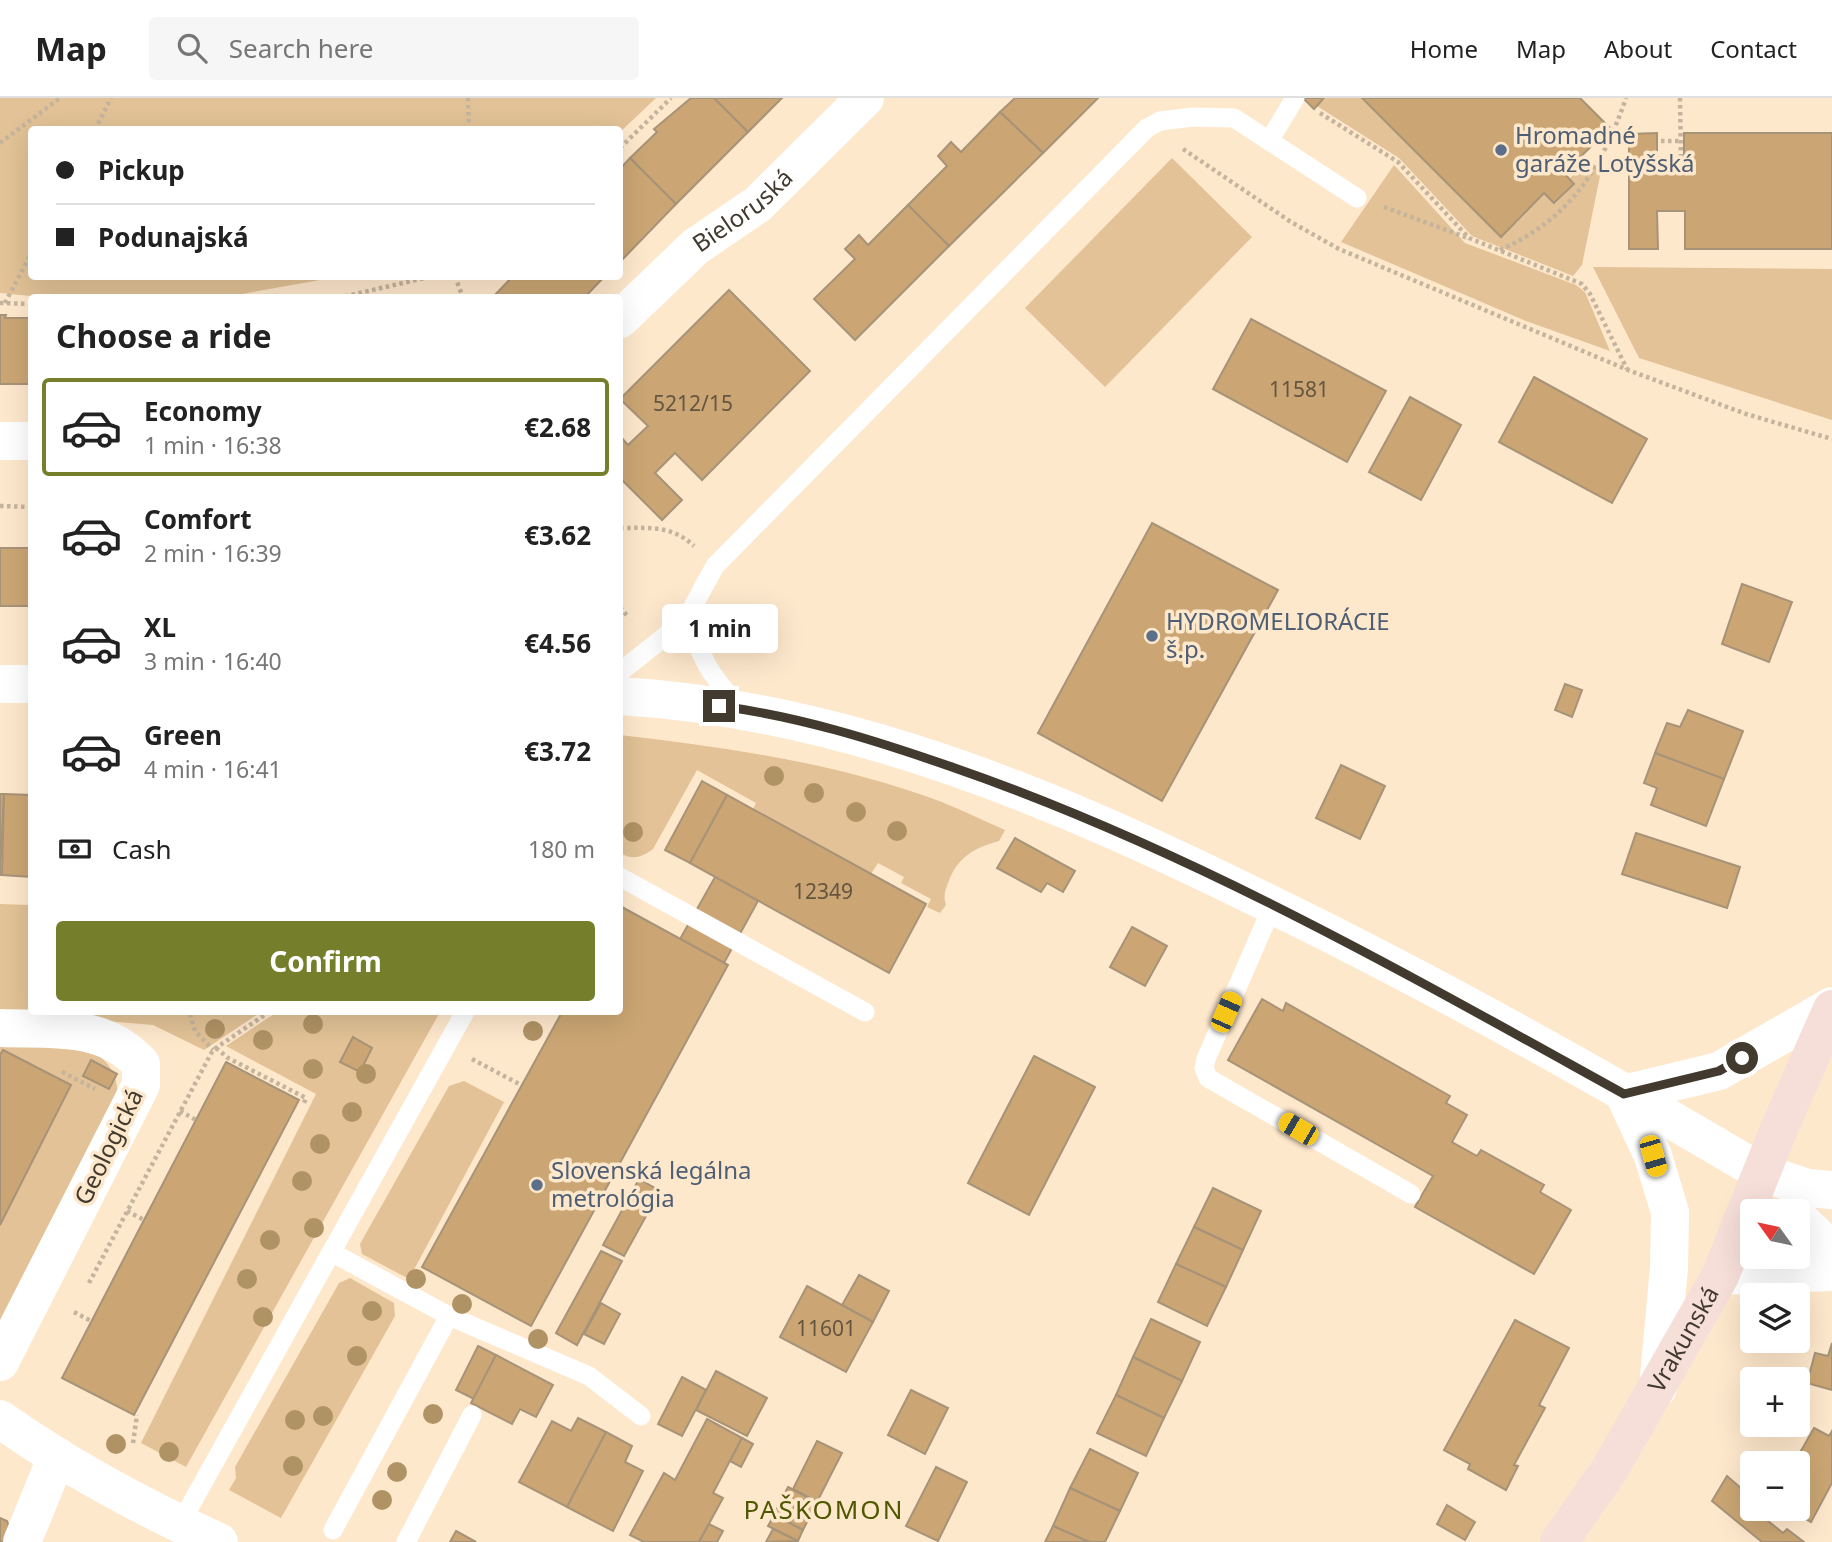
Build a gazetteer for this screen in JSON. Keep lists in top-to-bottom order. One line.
{"streets":{"street":["Bieloruská","Geologická","Vrakunská"]},"districts":["PAŠKOMON"],"places":["Hromadné garáže Lotyšská","HYDROMELIORÁCIE š.p.","Slovenská legálna metrológia"],"house_numbers":["11581","5212/15","12349","11601"],"north":"top left","page":{"header":"Map","search":"Search here","nav":["Home","Map","About","Contact"],"banner":["Pickup","Podunajská"],"heading":"Choose a ride","list":[{"name":"Economy","note":"1 min · 16:38","value":"€2.68"},{"name":"Comfort","note":"2 min · 16:39","value":"€3.62"},{"name":"XL","note":"3 min · 16:40","value":"€4.56"},{"name":"Green","note":"4 min · 16:41","value":"€3.72"}],"bubble":"1 min","pay":["Cash","180 m"],"buttons":"Confirm","map_buttons":["+","−"]}}
